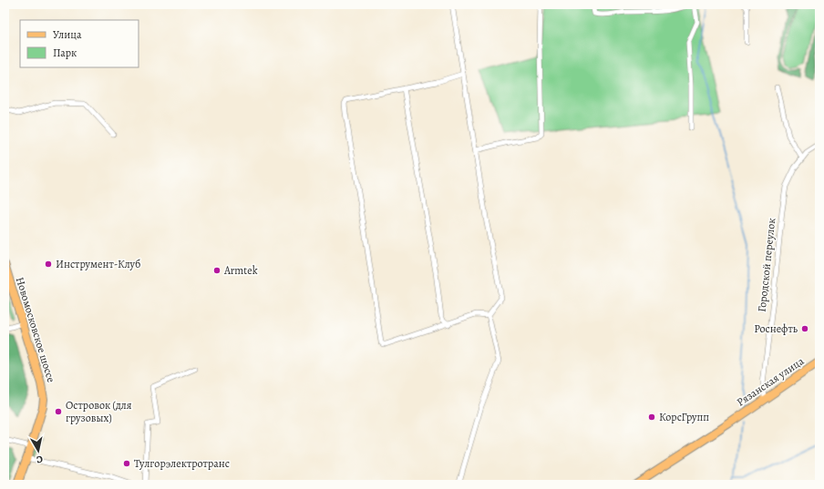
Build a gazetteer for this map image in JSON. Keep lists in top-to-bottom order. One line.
{"streets":{"main road":["Новомосковское шоссе","Рязанская улица"],"street":["Городской переулок"]},"crossings":[["Городской переулок","Рязанская улица"]],"places":["Инструмент-Клуб","Armtek","Роснефть","Островок (для грузовых)","КорсГрупп","Тулгорэлектротранс"],"legend":["Улица","Парк"],"north":"bottom"}
